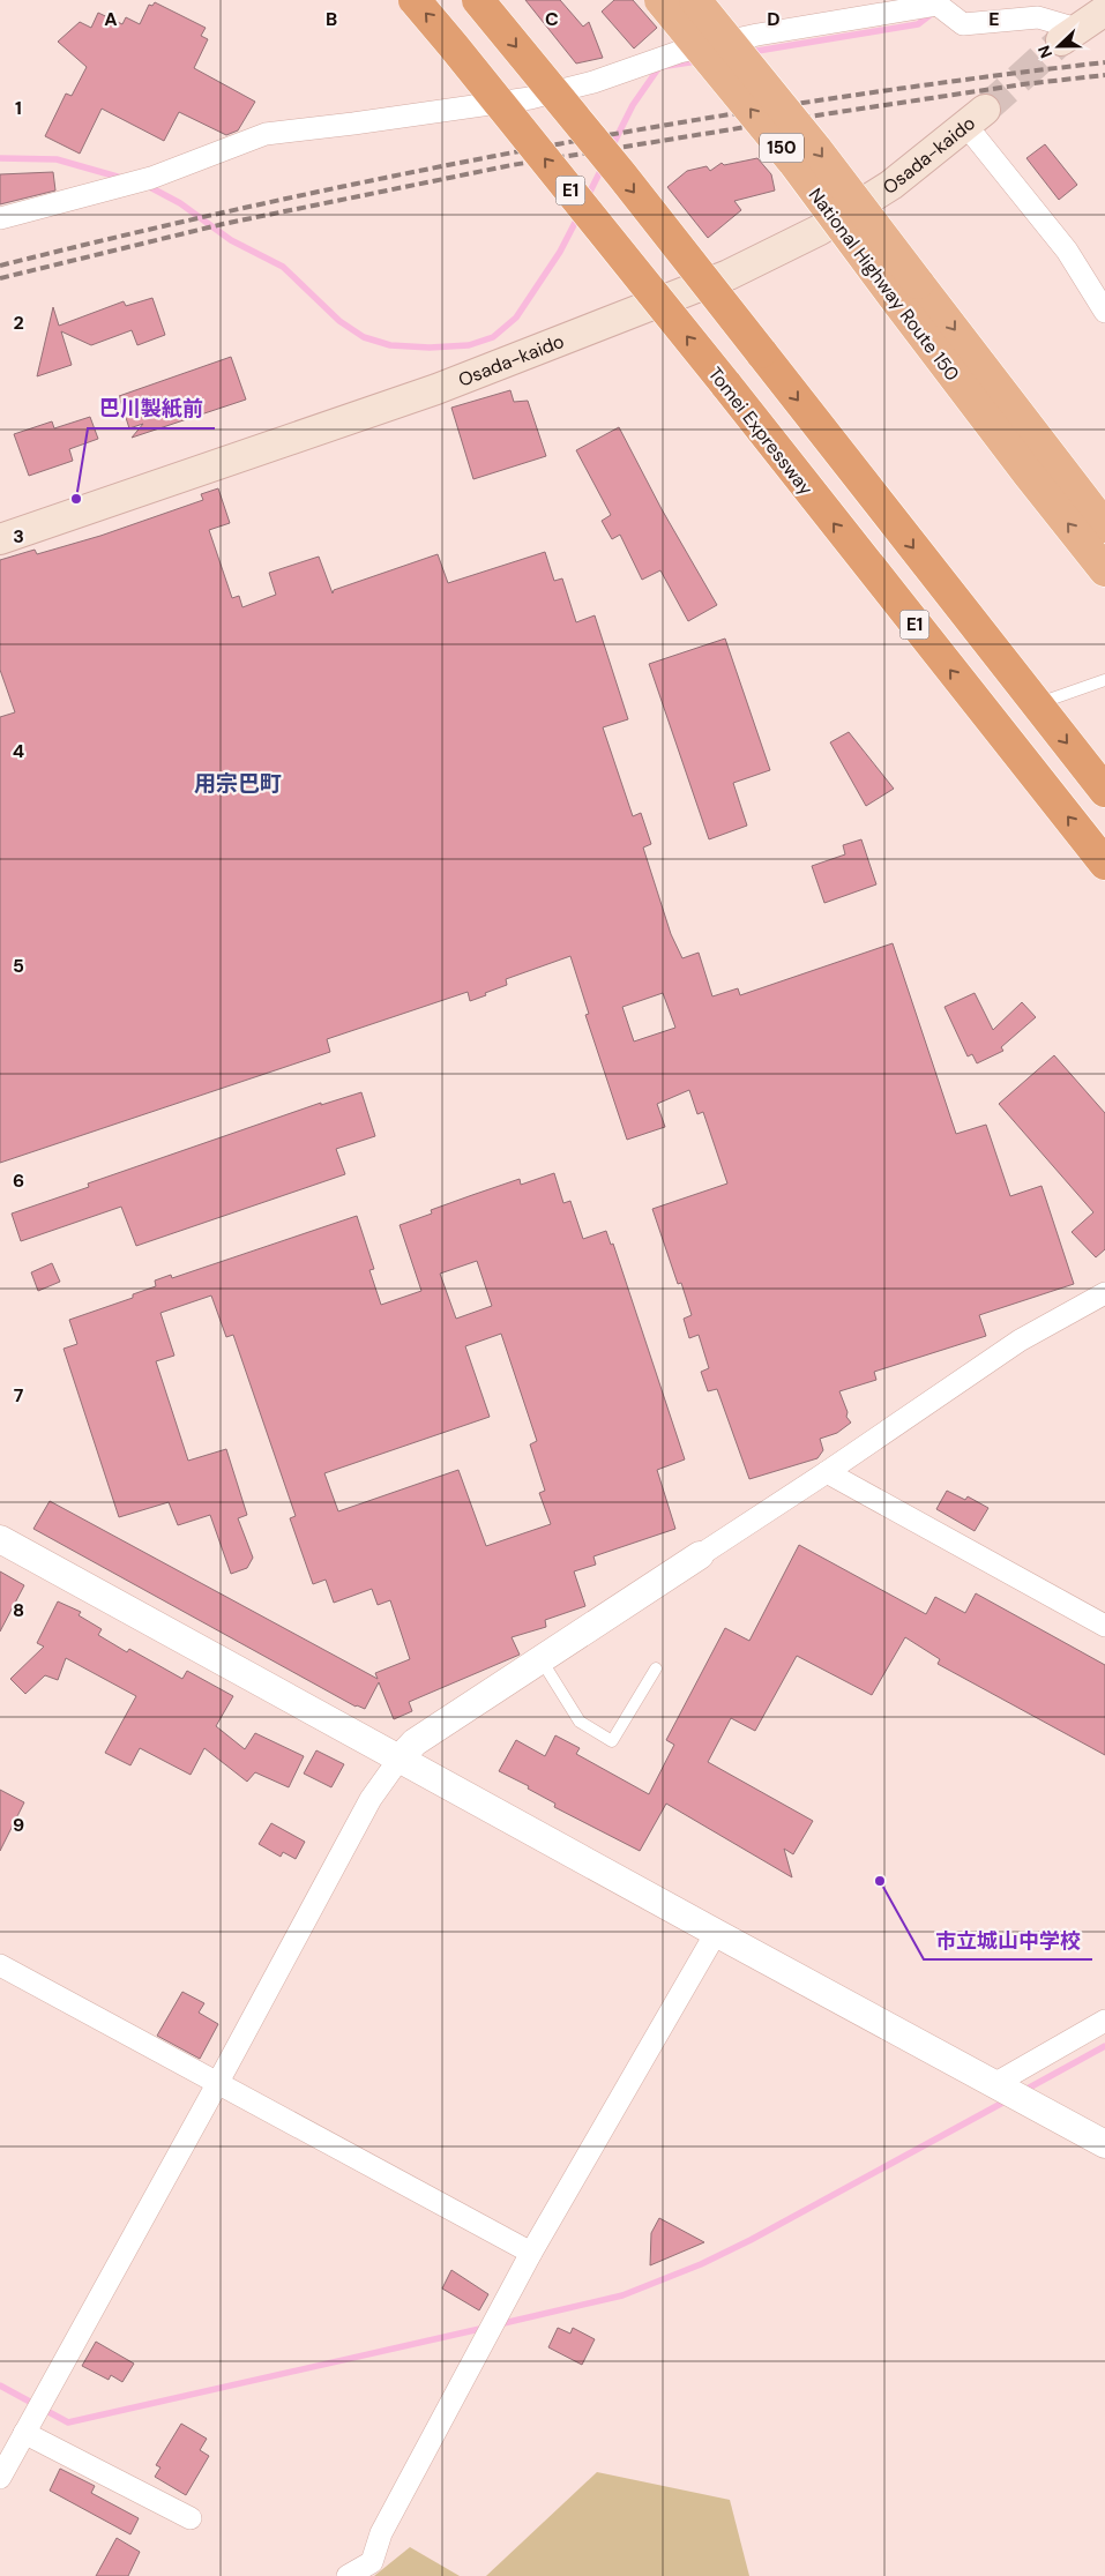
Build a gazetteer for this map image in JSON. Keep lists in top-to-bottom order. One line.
{"streets":{"highway":["150","E1","National Highway Route 150","Tomei Expressway"],"main road":["Osada-kaido"]},"districts":["用宗巴町"],"places":["巴川製紙前","市立城山中学校"],"north":"left","grid":{"columns":["A","B","C","D","E"],"rows":["1","2","3","4","5","6","7","8","9"]}}
